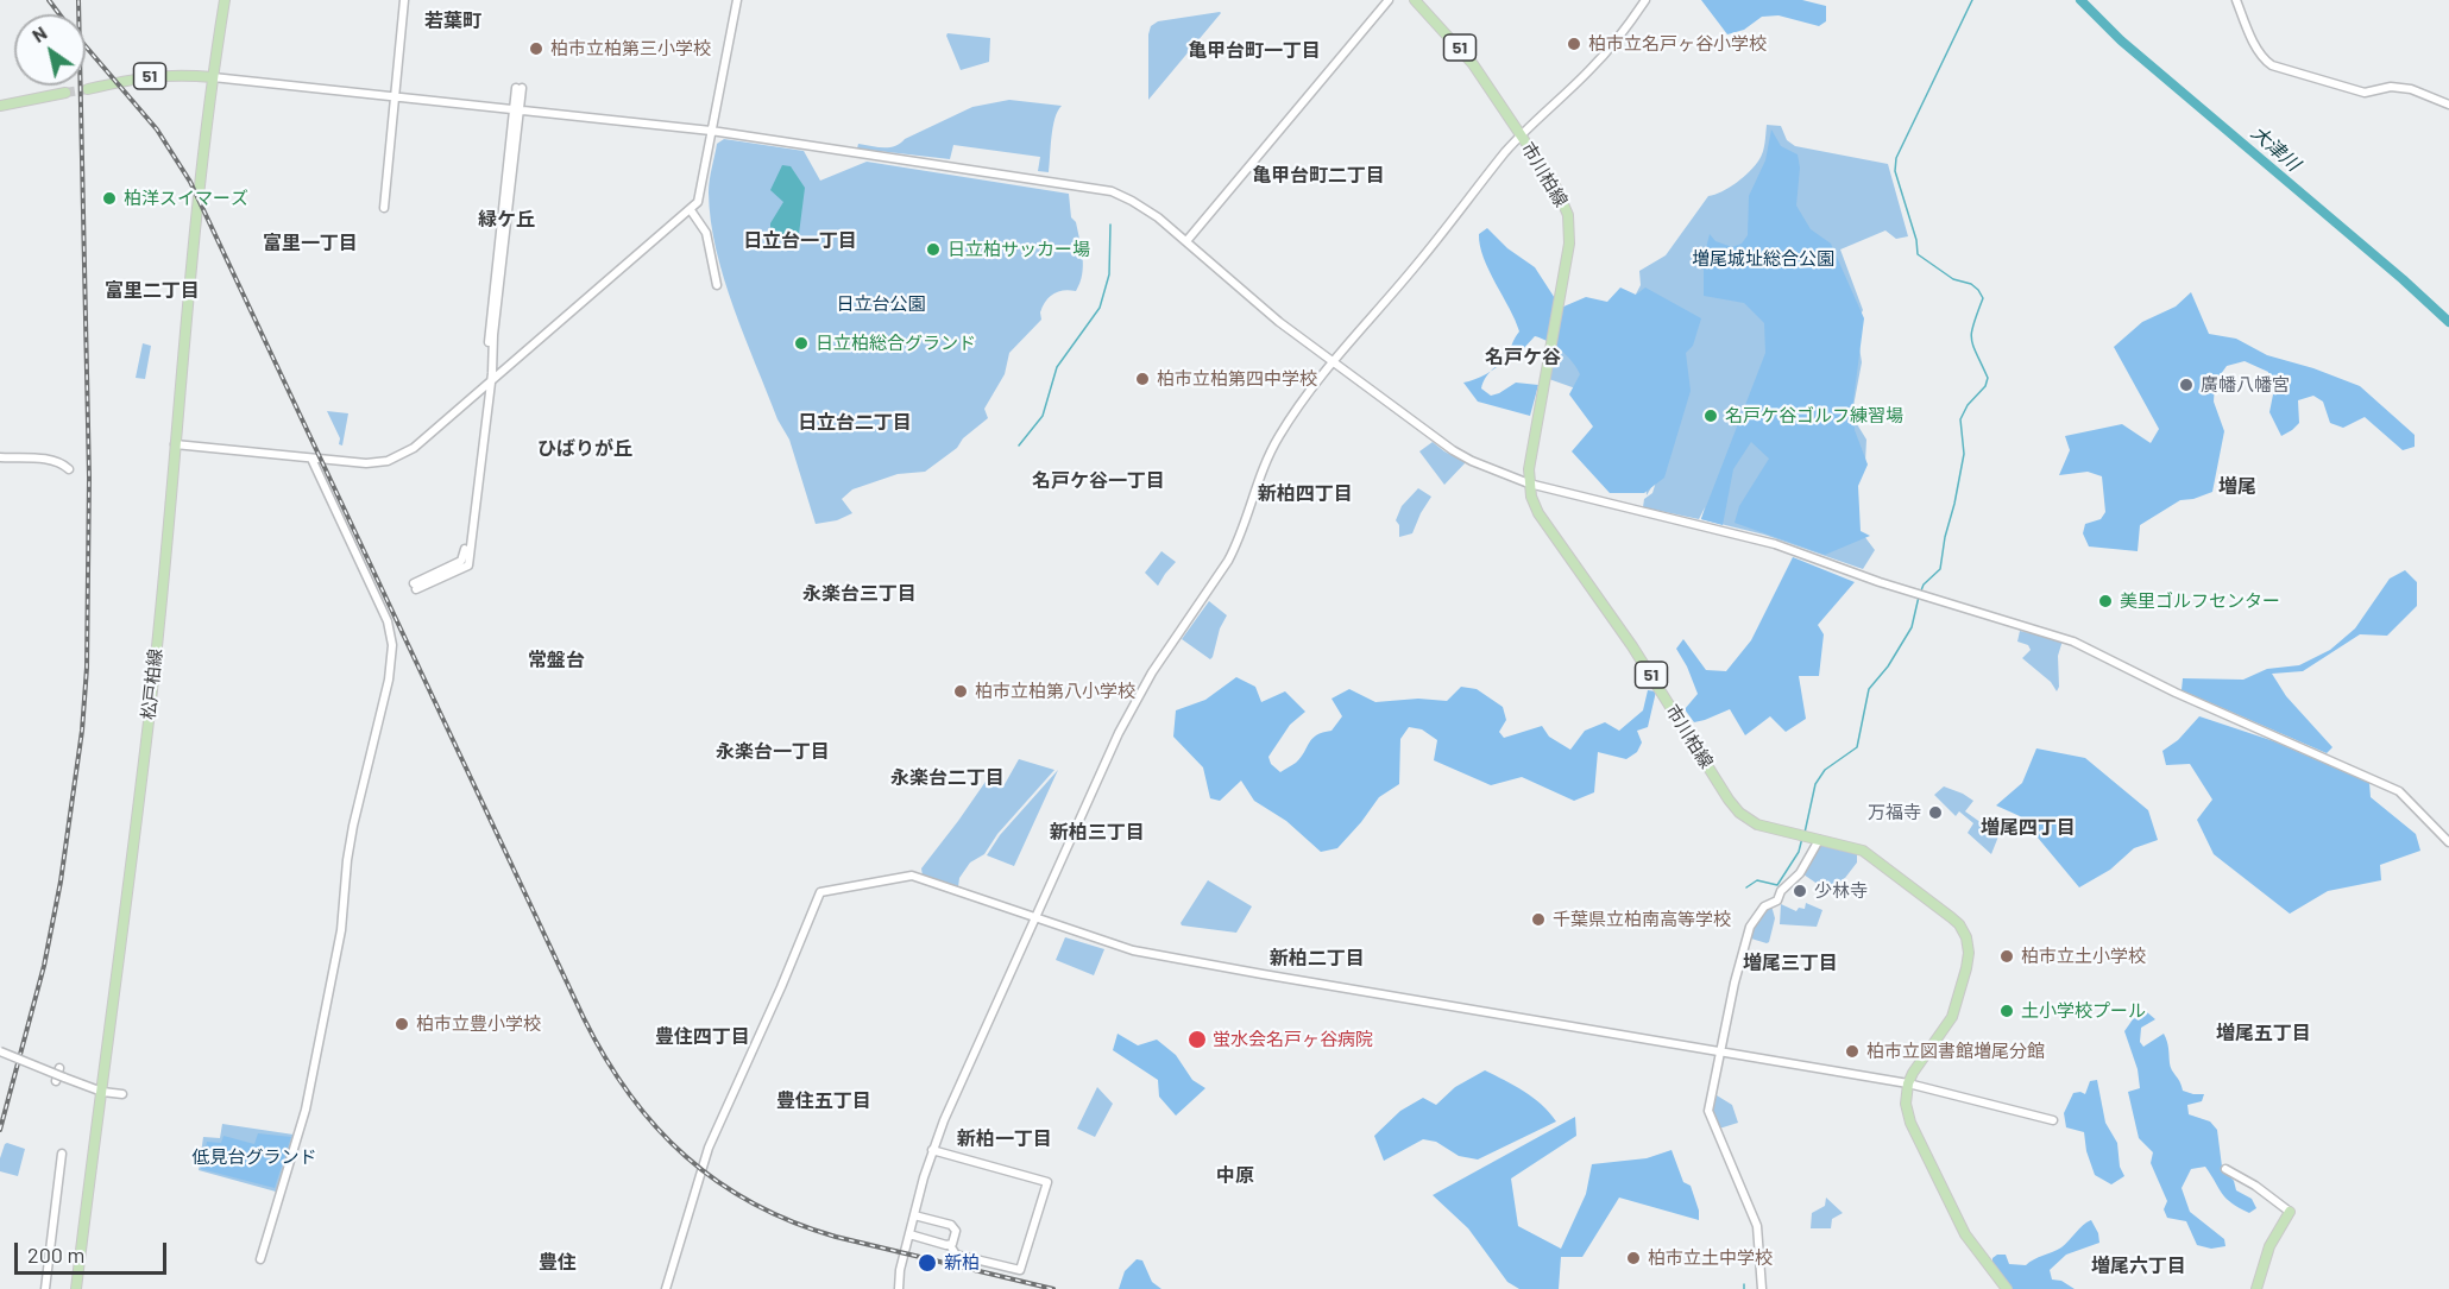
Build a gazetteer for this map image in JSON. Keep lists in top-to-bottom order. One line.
{"streets":{"main road":["51","市川柏線","松戸柏線"]},"crossings":[["51","松戸柏線"]],"districts":["若葉町","亀甲台町一丁目","亀甲台町二丁目","緑ケ丘","日立台一丁目","富里一丁目","富里二丁目","名戸ケ谷","日立台二丁目","ひばりが丘","名戸ケ谷一丁目","増尾","新柏四丁目","永楽台三丁目","常盤台","永楽台一丁目","永楽台二丁目","増尾四丁目","新柏三丁目","新柏二丁目","増尾三丁目","増尾五丁目","豊住四丁目","豊住五丁目","新柏一丁目","中原","豊住","増尾六丁目"],"water":["大津川"],"parks":["増尾城址総合公園","日立台公園","低見台グランド"],"places":["柏市立名戸ヶ谷小学校","柏市立柏第三小学校","柏洋スイマーズ","日立柏サッカー場","日立柏総合グランド","柏市立柏第四中学校","廣幡八幡宮","名戸ケ谷ゴルフ練習場","美里ゴルフセンター","柏市立柏第八小学校","万福寺","少林寺","千葉県立柏南高等学校","柏市立土小学校","土小学校プール","柏市立豊小学校","蛍水会名戸ヶ谷病院","柏市立図書館増尾分館","柏市立土中学校","新柏"],"scale_bar":"200 m","north":"top left"}
